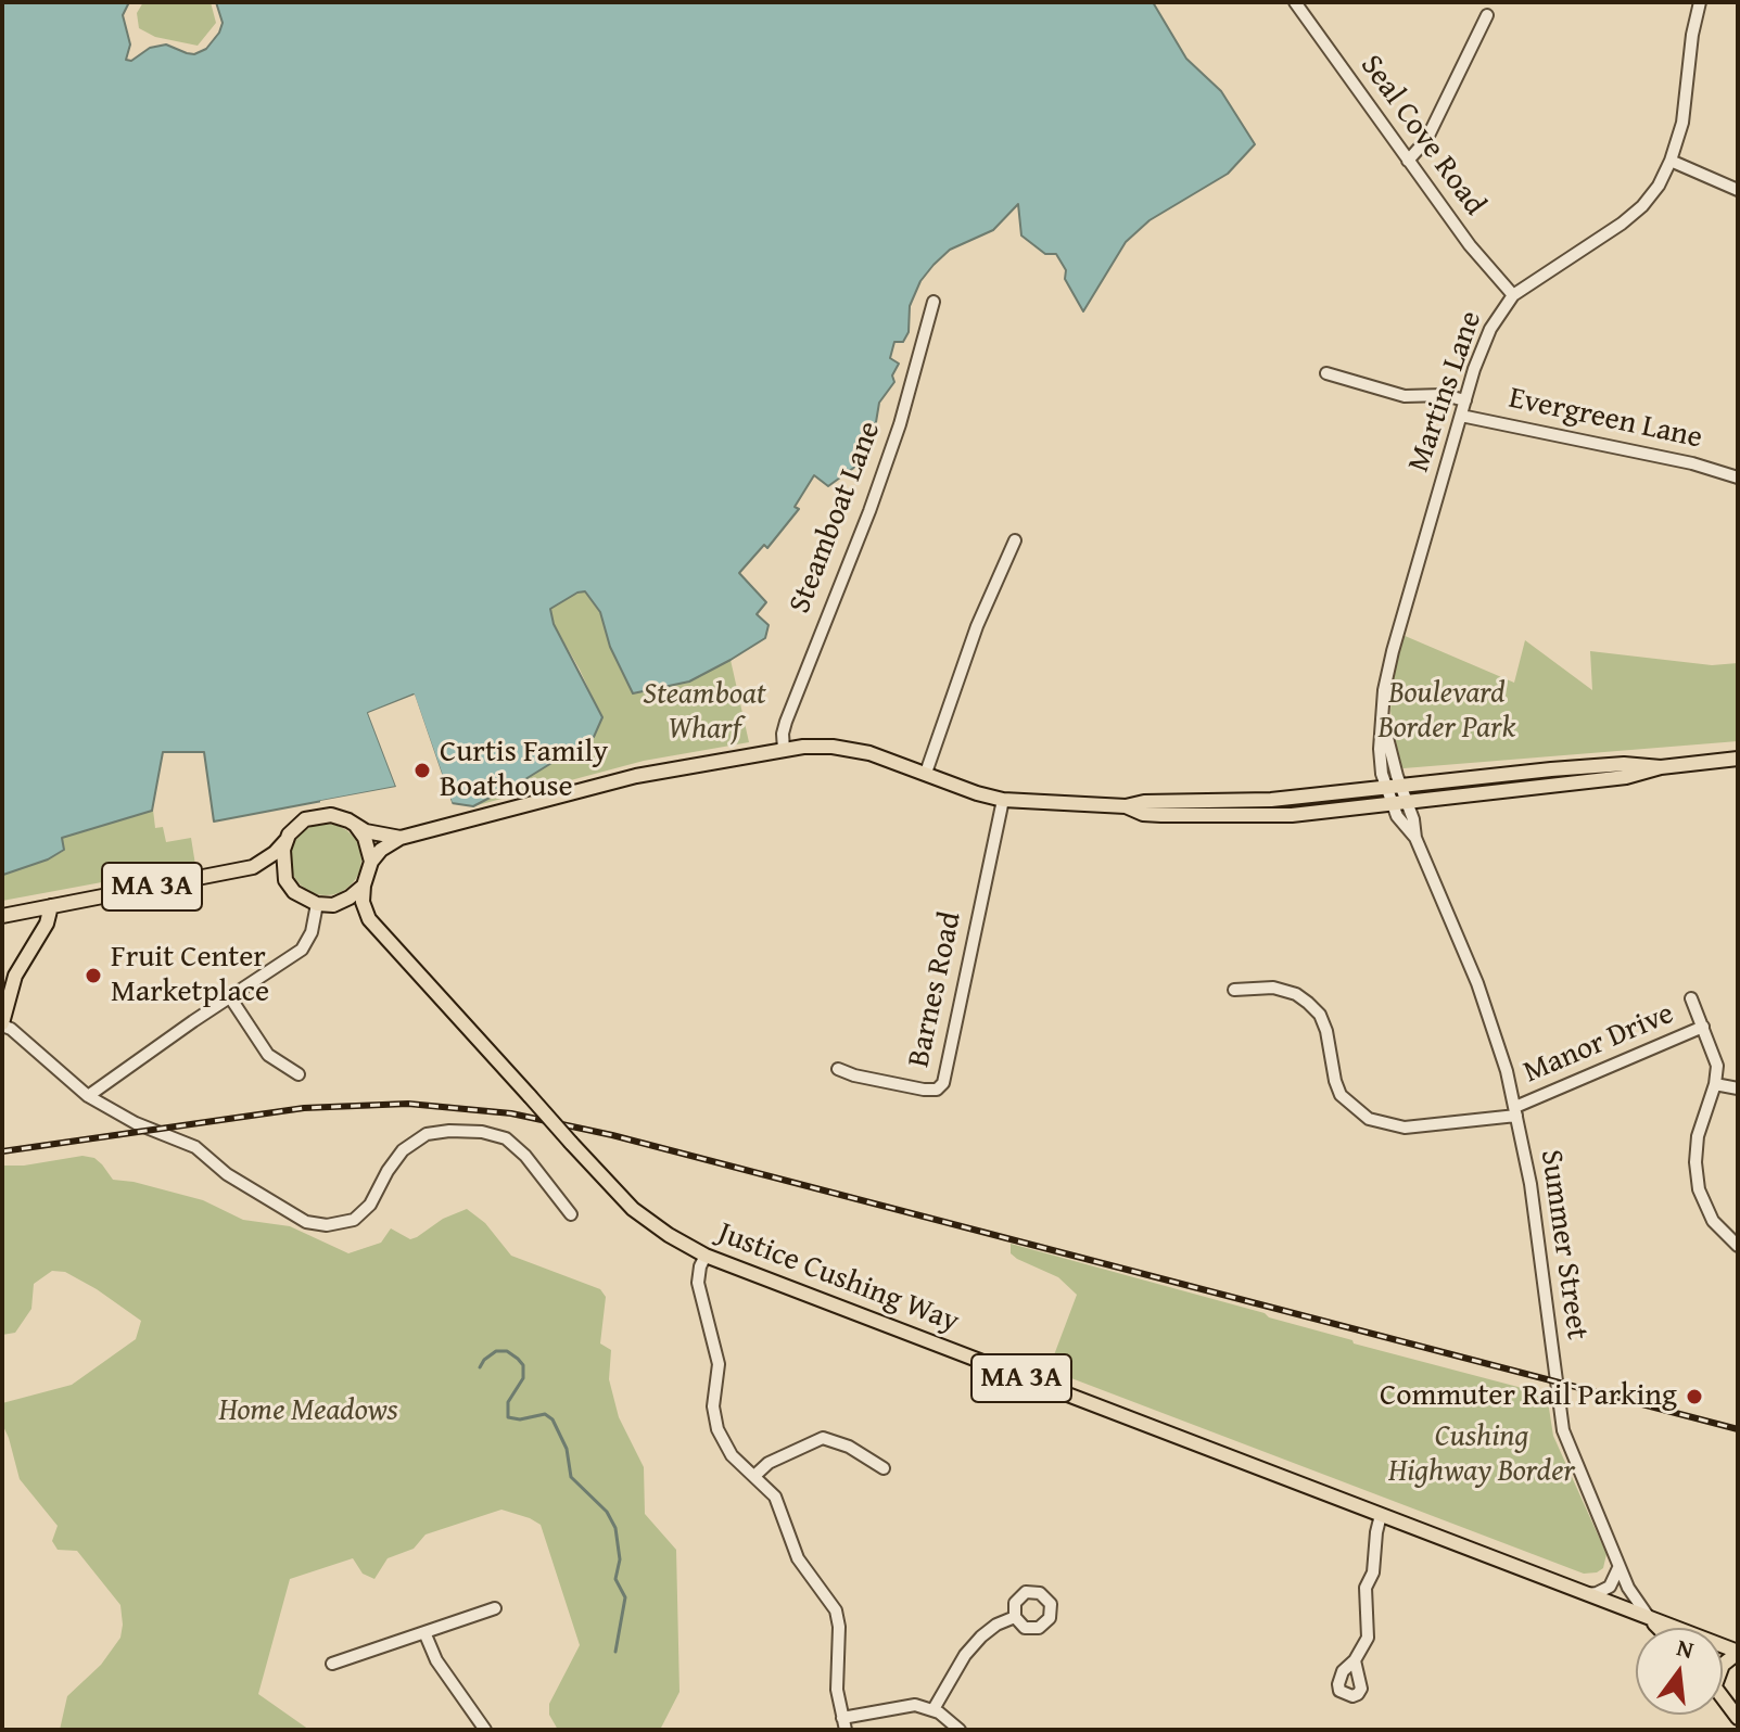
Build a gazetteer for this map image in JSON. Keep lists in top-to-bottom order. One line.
{"streets":{"main road":["MA 3A","Summer Street","Justice Cushing Way"],"street":["Seal Cove Road","Martins Lane","Evergreen Lane","Steamboat Lane","Barnes Road","Manor Drive"]},"crossings":[["Seal Cove Road","Martins Lane"],["Martins Lane","Evergreen Lane"],["Martins Lane","Summer Street"],["MA 3A","Justice Cushing Way"],["Manor Drive","Summer Street"],["Summer Street","Justice Cushing Way"]],"parks":["Boulevard Border Park","Steamboat Wharf","Home Meadows","Cushing Highway Border"],"places":["Curtis Family Boathouse","Fruit Center Marketplace","Commuter Rail Parking"],"north":"top"}
